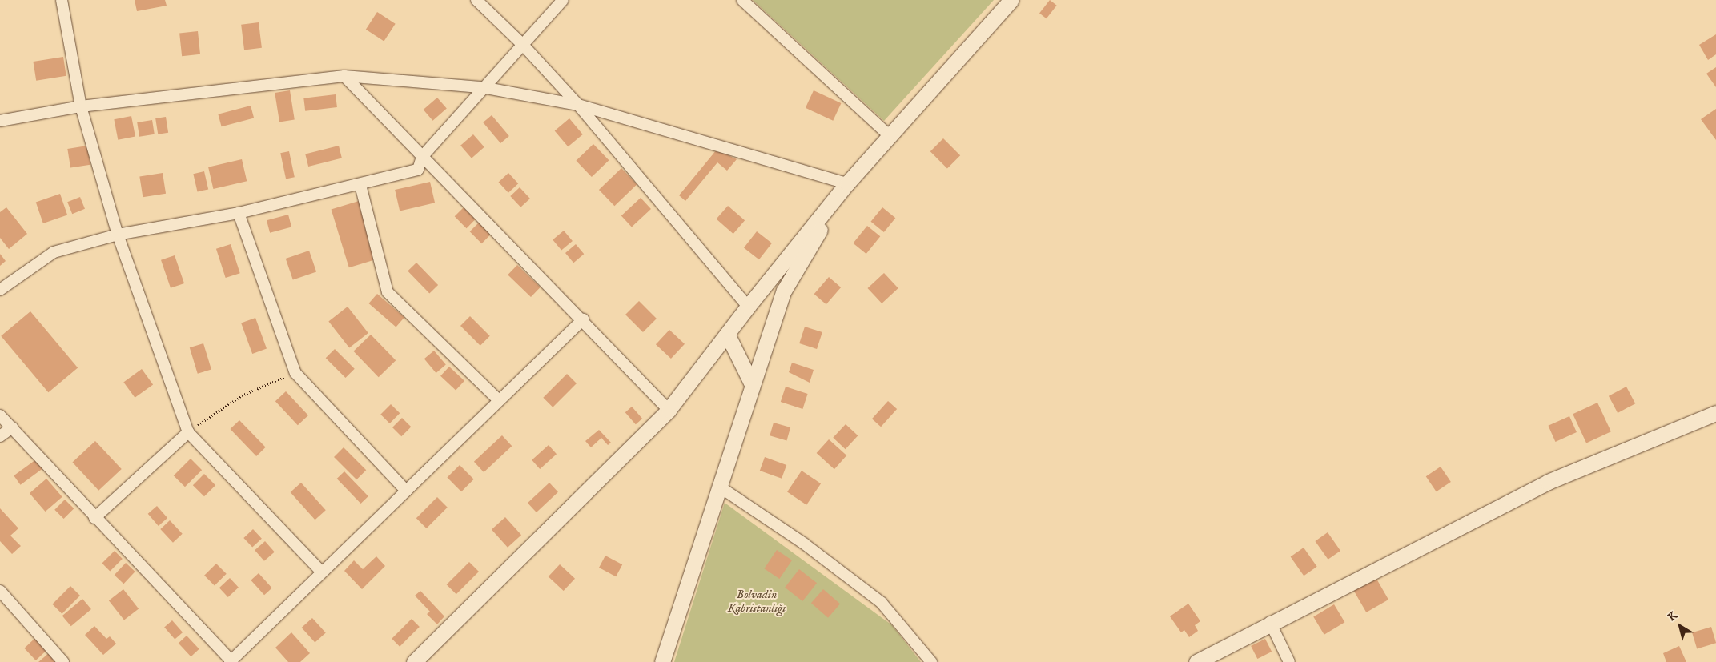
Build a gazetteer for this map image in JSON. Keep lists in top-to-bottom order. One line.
{"parks":["Bolvadin Kabristanlığı"],"north":"top left"}
